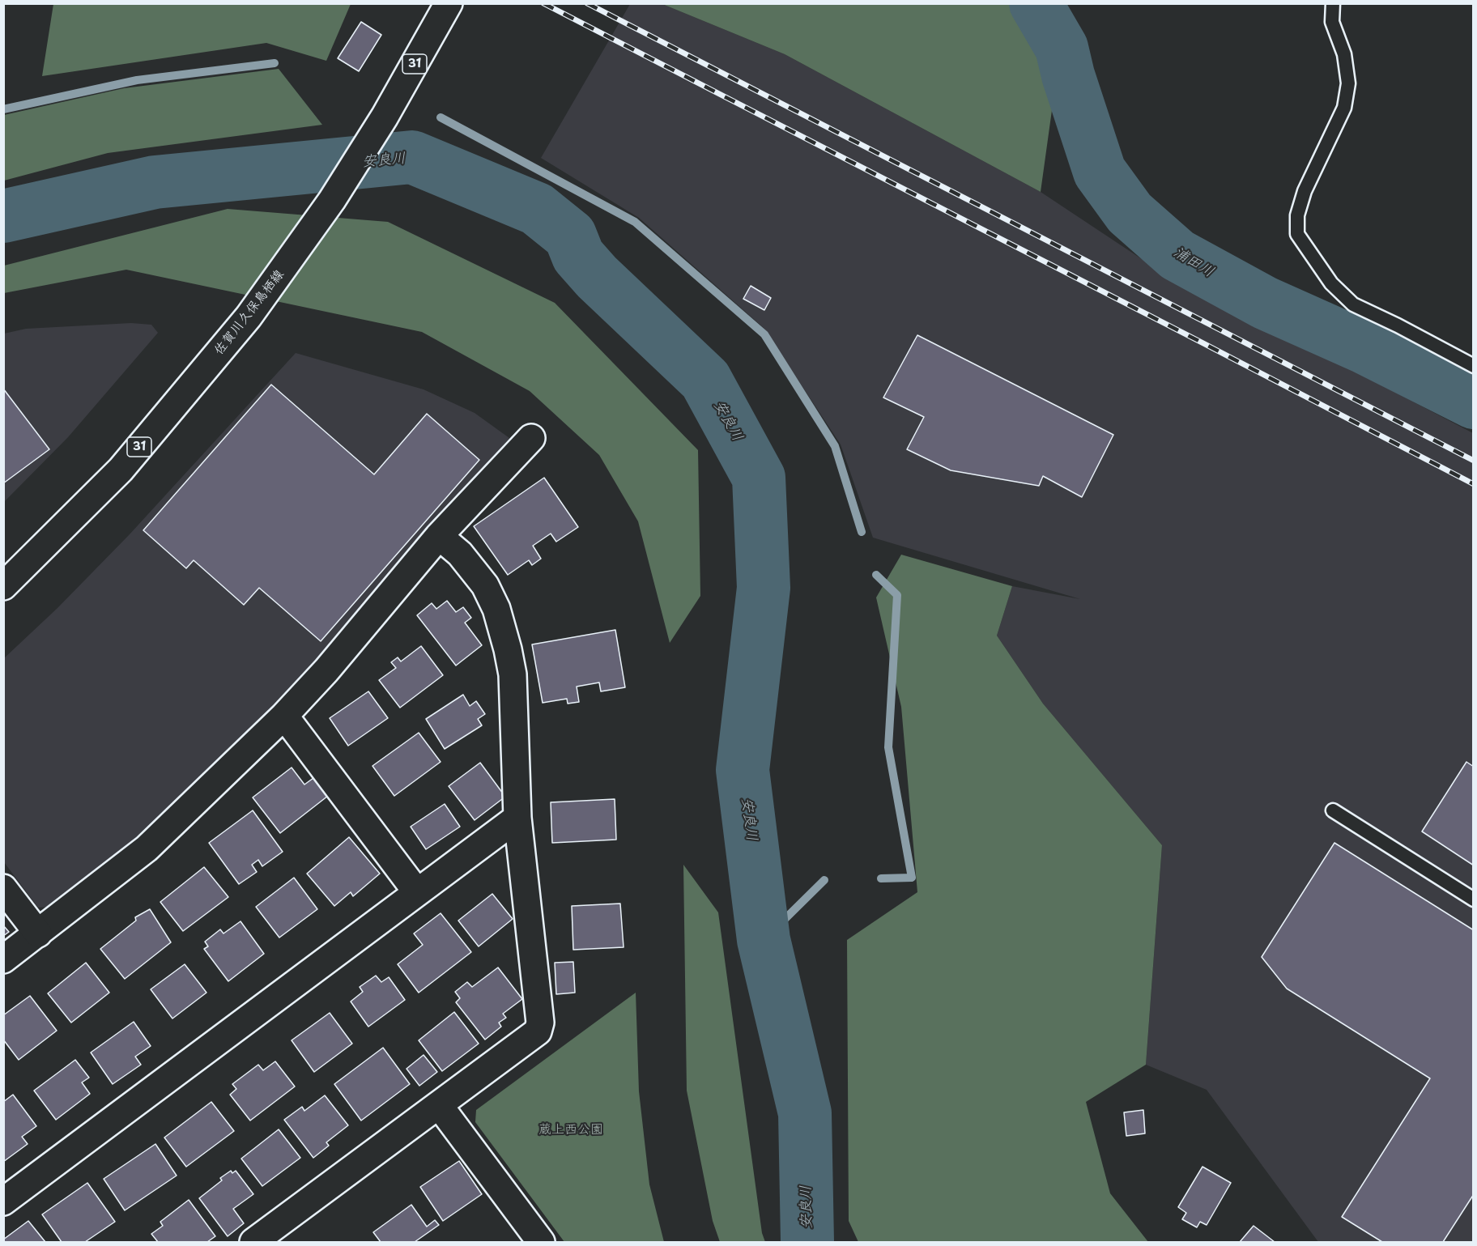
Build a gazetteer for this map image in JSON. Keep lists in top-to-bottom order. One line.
{"streets":{"street":["31","佐賀川久保鳥栖線"]},"water":["安良川","浦田川"],"parks":["蔵上西公園"]}
